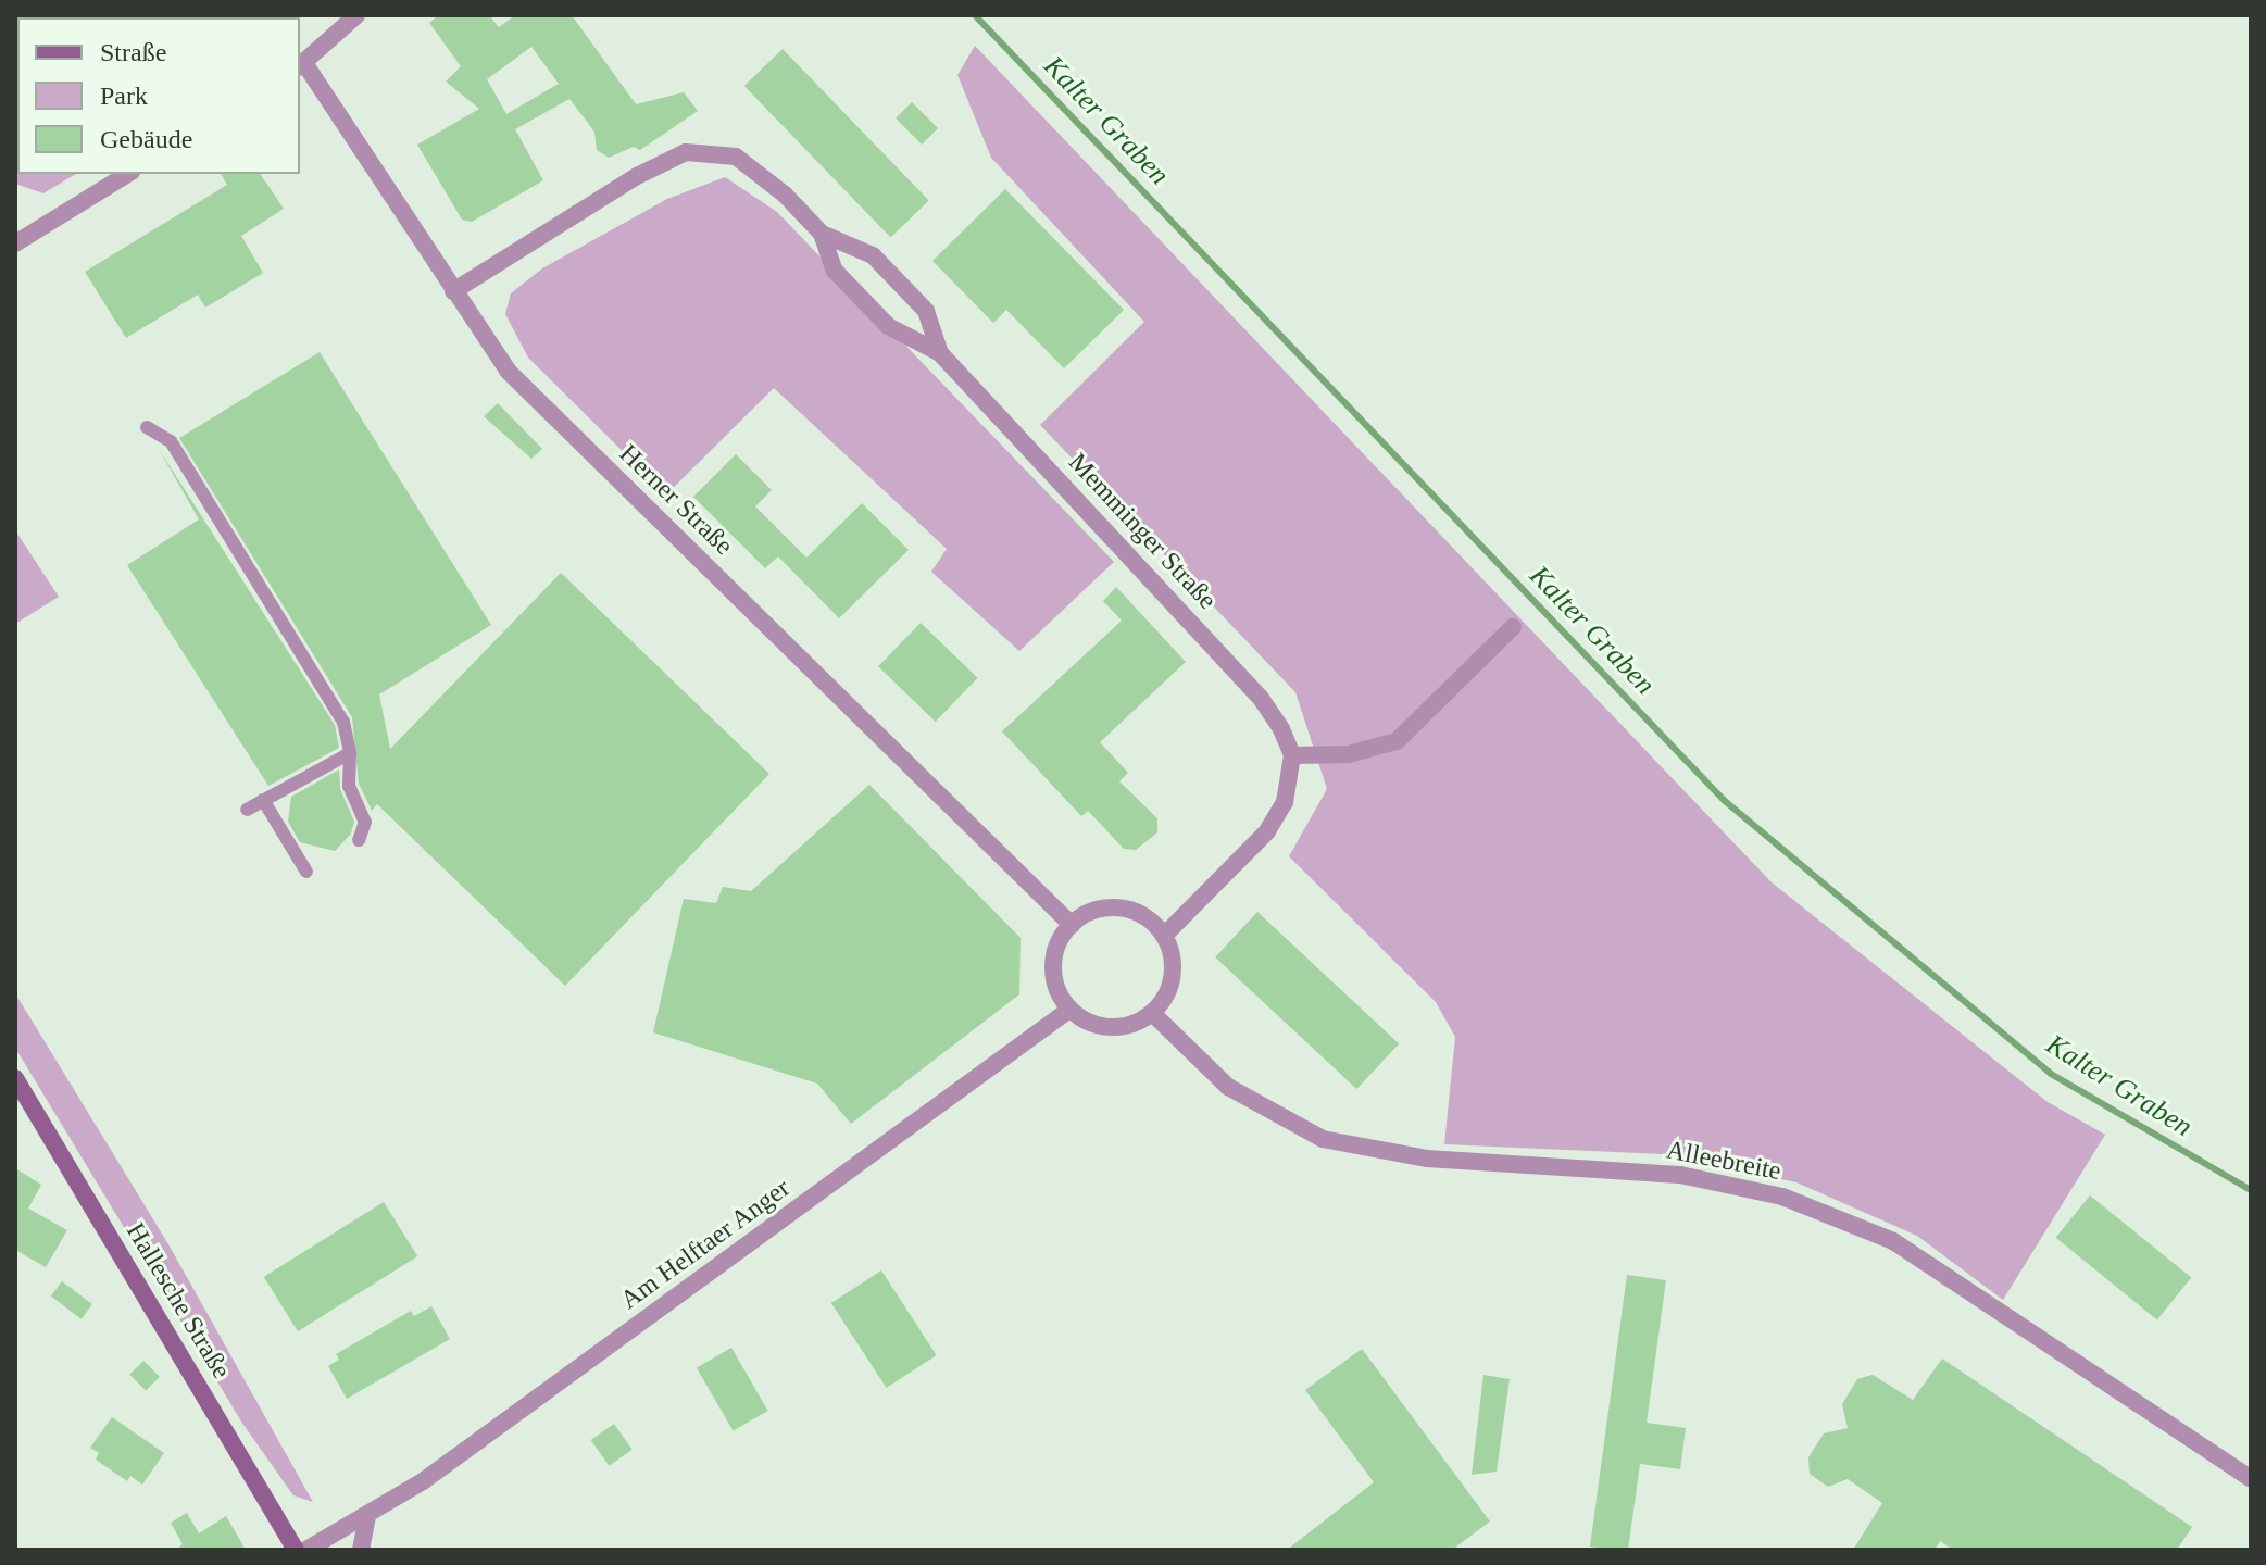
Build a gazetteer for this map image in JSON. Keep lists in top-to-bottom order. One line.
{"streets":{"main road":["Hallesche Straße"],"street":["Herner Straße","Memminger Straße","Alleebreite","Am Helftaer Anger"]},"crossings":[["Herner Straße","Memminger Straße"],["Herner Straße","Alleebreite"],["Herner Straße","Am Helftaer Anger"],["Alleebreite","Am Helftaer Anger"]],"water":["Kalter Graben"],"legend":["Straße","Park","Gebäude"]}
